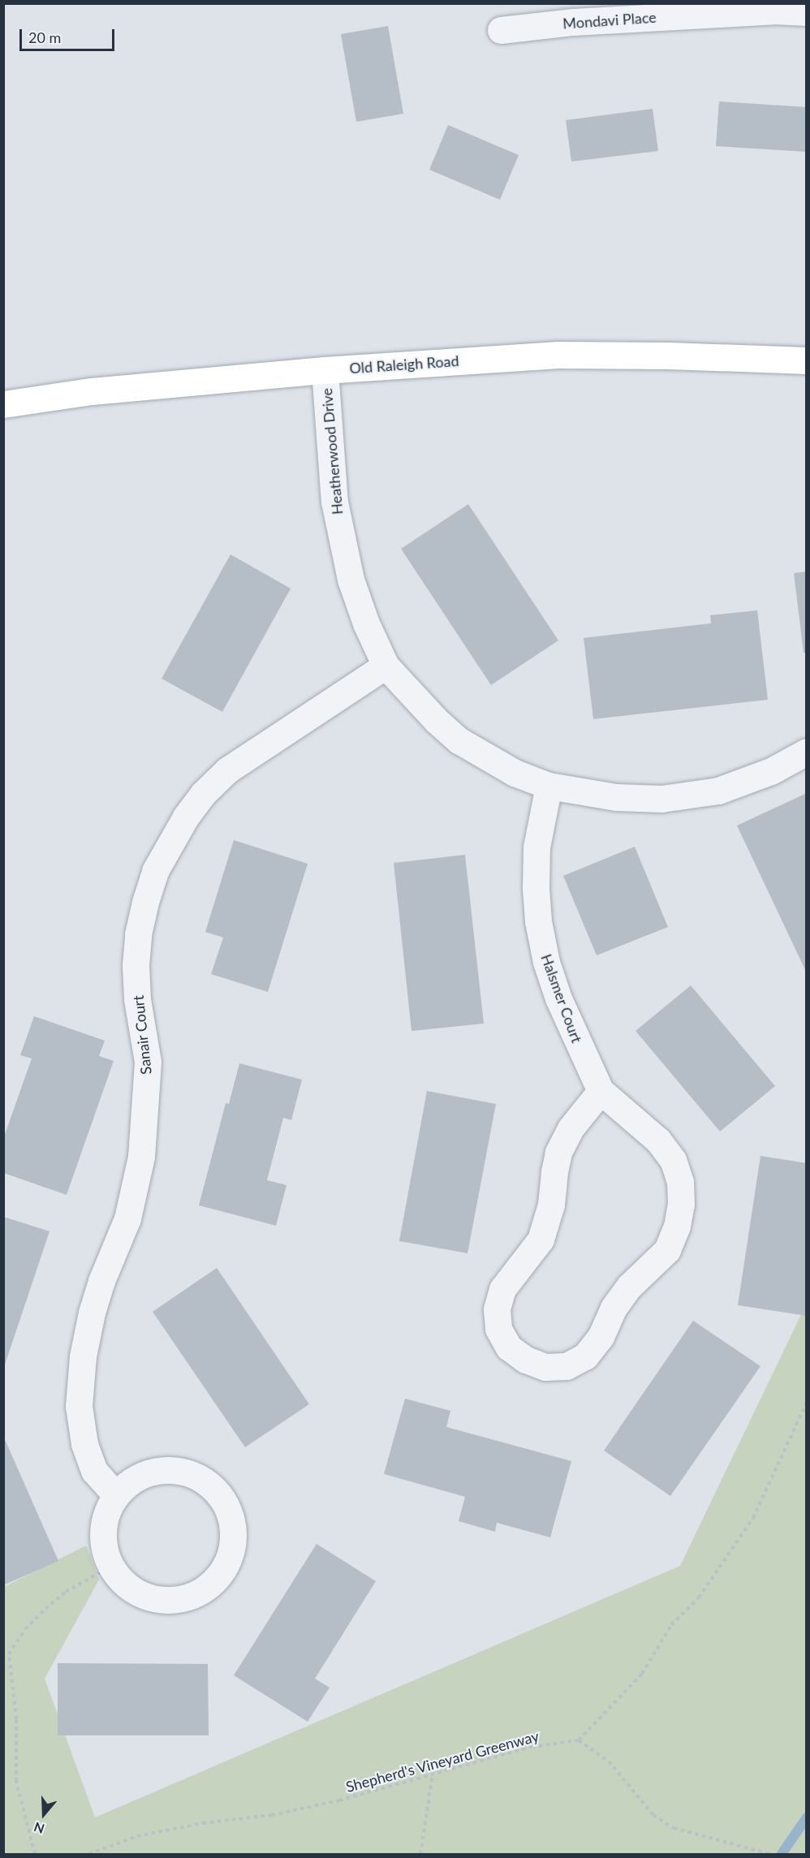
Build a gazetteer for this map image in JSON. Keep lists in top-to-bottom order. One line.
{"streets":{"main road":["Old Raleigh Road"],"street":["Mondavi Place","Heatherwood Drive","Halsmer Court","Sanair Court"],"path":["Shepherd's Vineyard Greenway"]},"crossings":[["Old Raleigh Road","Heatherwood Drive"],["Heatherwood Drive","Halsmer Court"],["Heatherwood Drive","Sanair Court"]],"scale_bar":"20 m","north":"bottom"}
